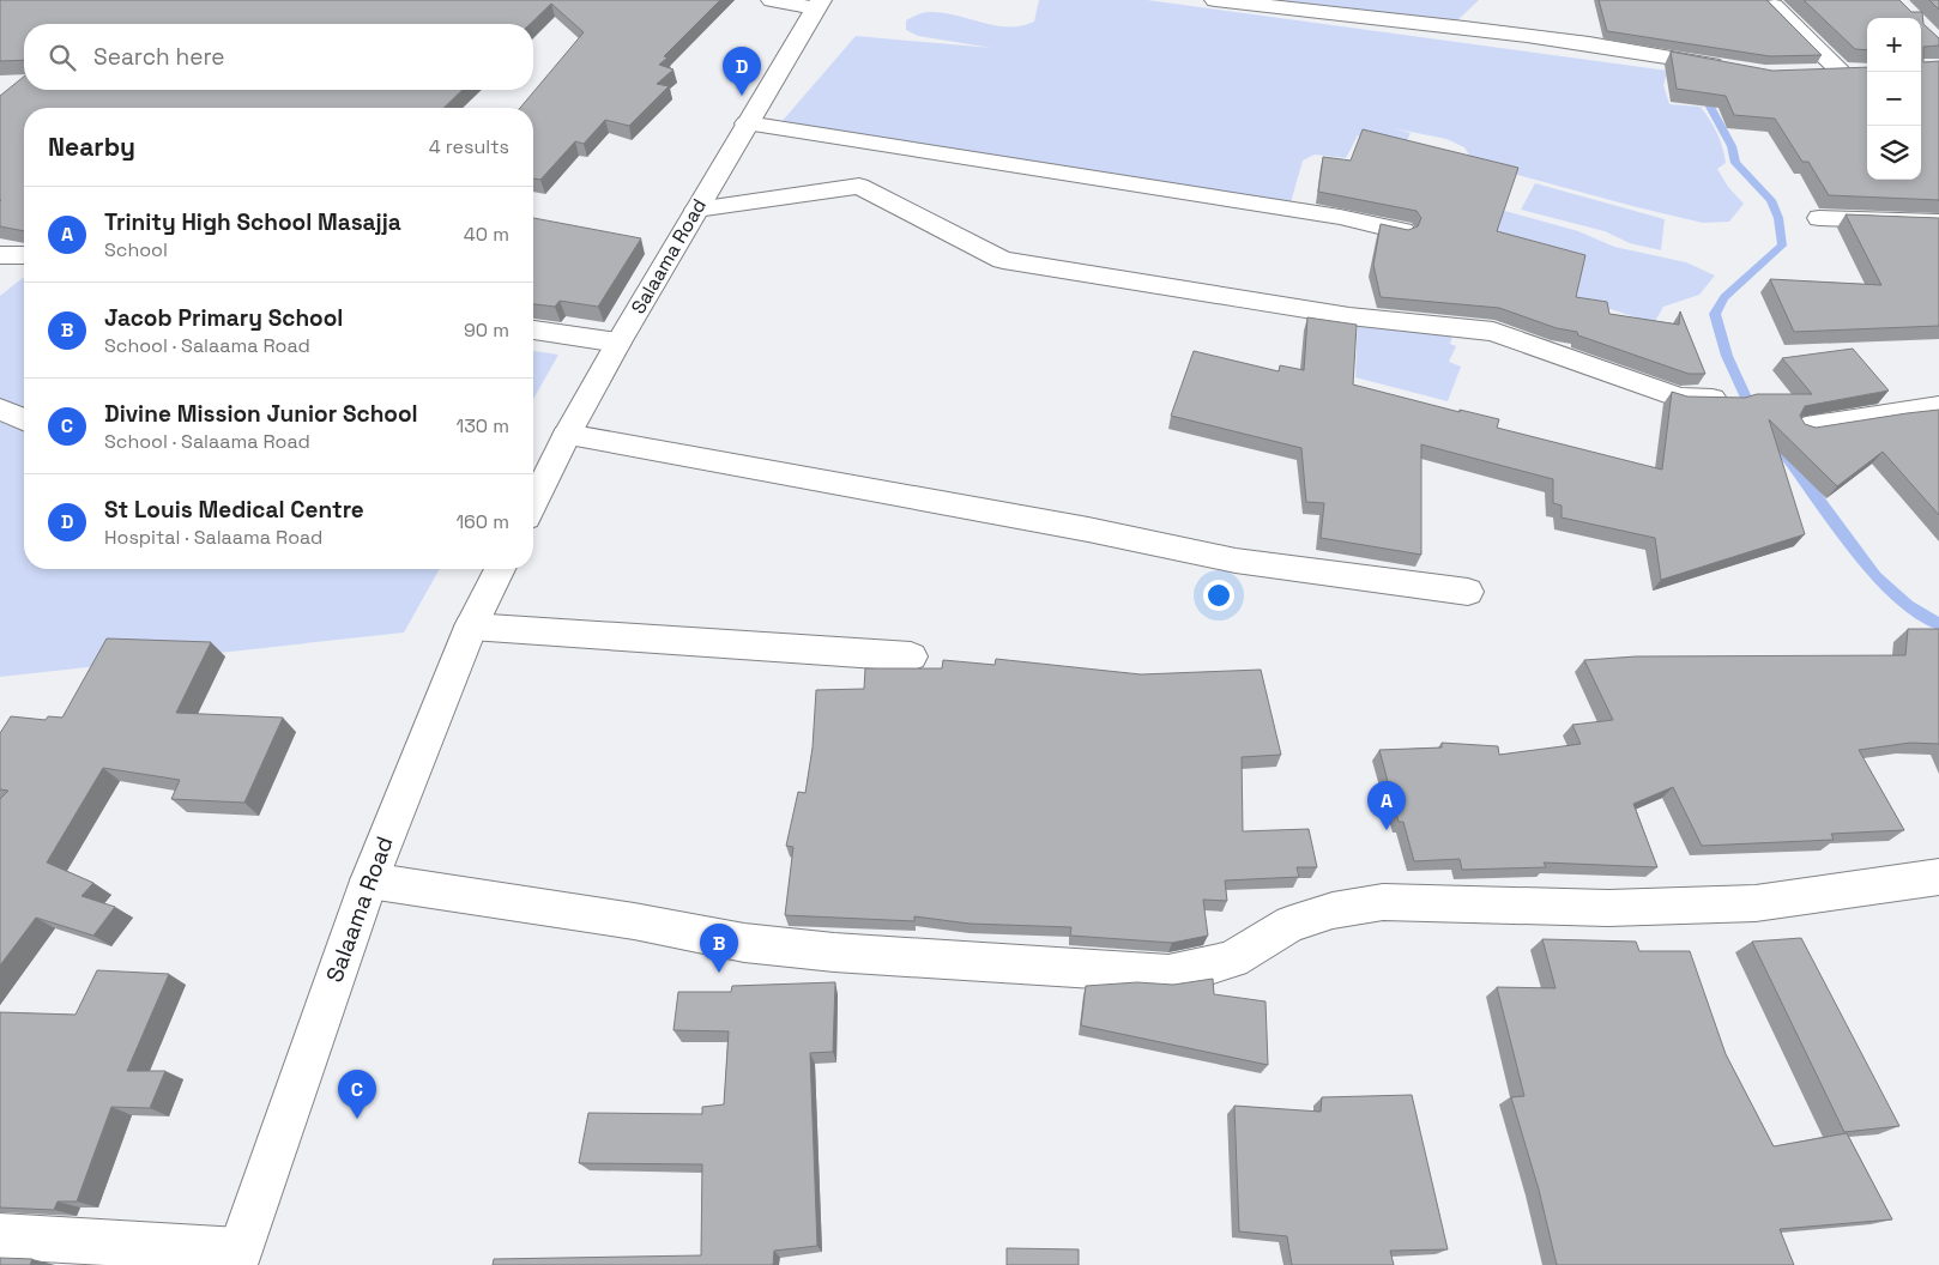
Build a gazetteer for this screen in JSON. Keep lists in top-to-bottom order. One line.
{"streets":{"street":["Salaama Road"]},"page":{"map_buttons":["+","−"],"search":"Search here","pins":["D","A","B","C"],"heading":["Nearby","4 results"],"list":[{"mark":"A","name":"Trinity High School Masajja","note":"School","value":"40 m"},{"mark":"B","name":"Jacob Primary School","note":"School · Salaama Road","value":"90 m"},{"mark":"C","name":"Divine Mission Junior School","note":"School · Salaama Road","value":"130 m"},{"mark":"D","name":"St Louis Medical Centre","note":"Hospital · Salaama Road","value":"160 m"}]}}
